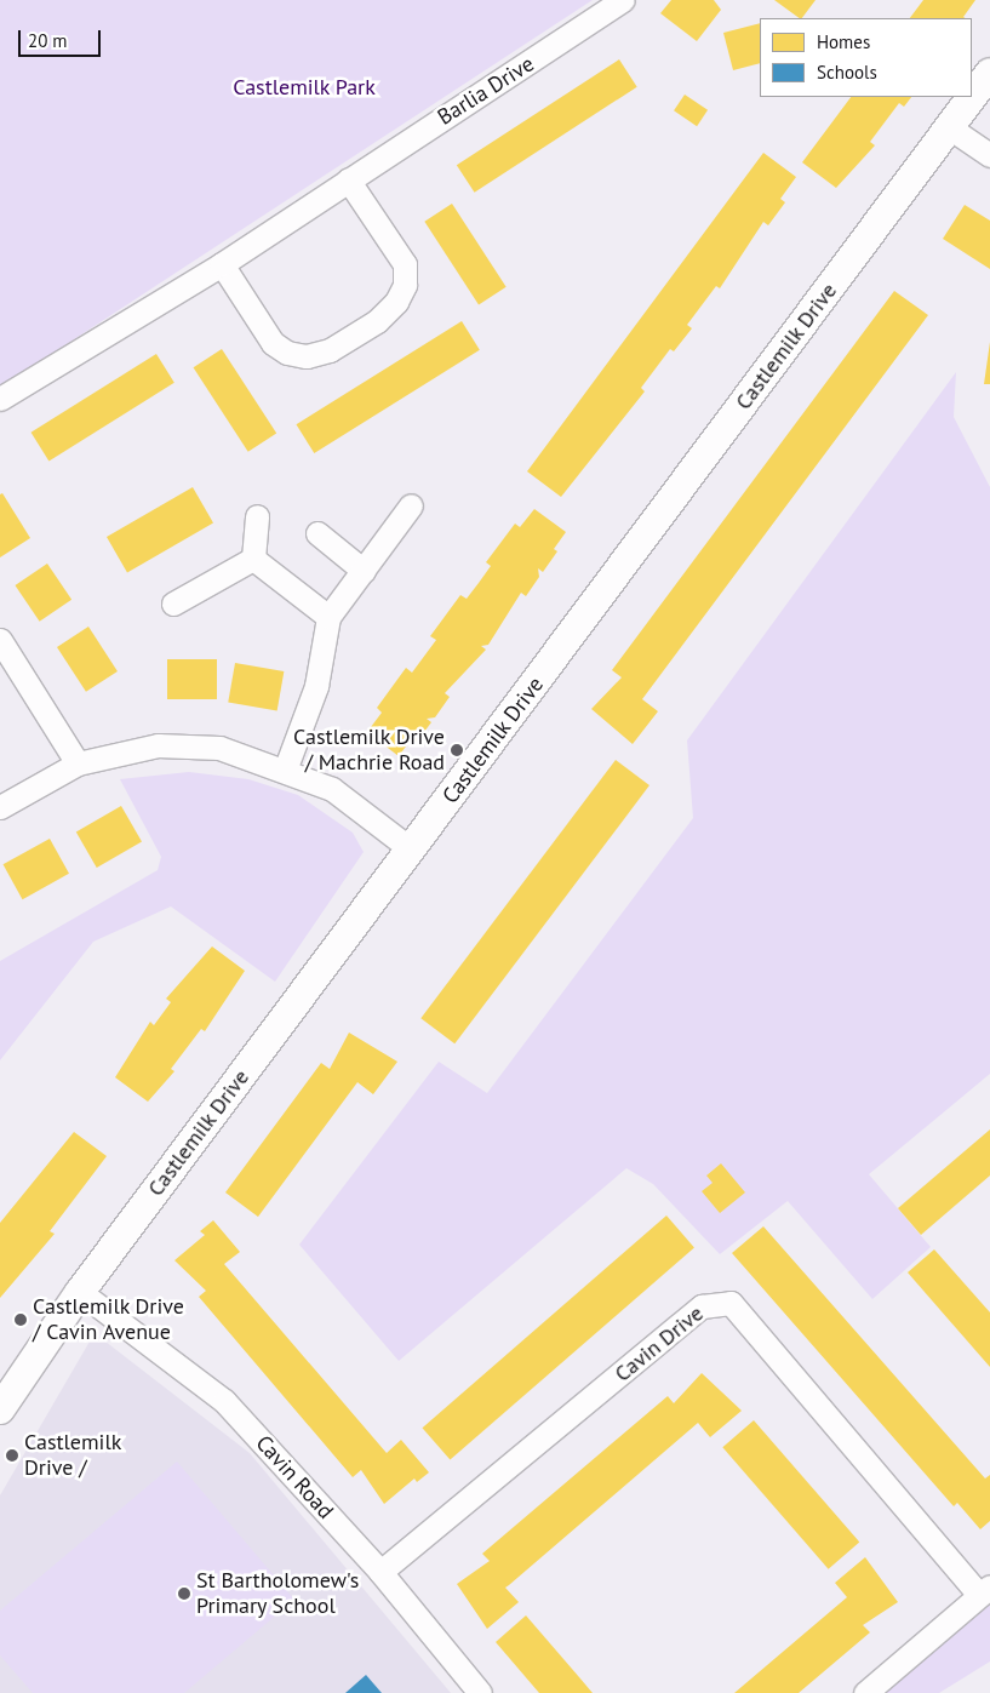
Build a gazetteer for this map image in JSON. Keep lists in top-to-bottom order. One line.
{"streets":{"street":["Barlia Drive","Castlemilk Drive","Cavin Drive","Cavin Road"]},"crossings":[["Castlemilk Drive","Cavin Road"],["Cavin Drive","Cavin Road"]],"parks":["Castlemilk Park"],"places":["Castlemilk Drive / Machrie Road","Castlemilk Drive / Cavin Avenue","Castlemilk Drive /","St Bartholomew's Primary School"],"legend":["Homes","Schools"],"scale_bar":"20 m"}
